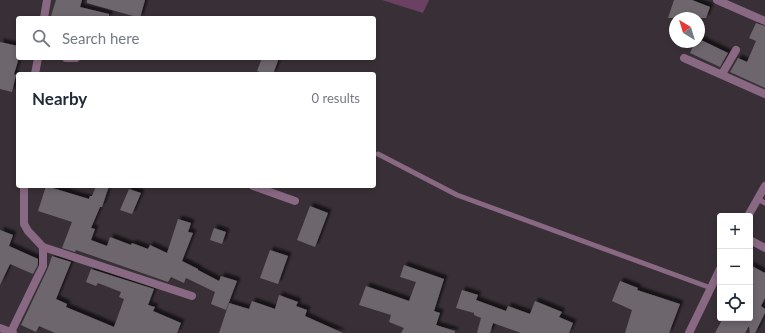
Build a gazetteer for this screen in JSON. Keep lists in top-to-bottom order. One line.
{"north":"top left","page":{"search":"Search here","heading":["Nearby","0 results"],"map_buttons":["+","−"]}}
